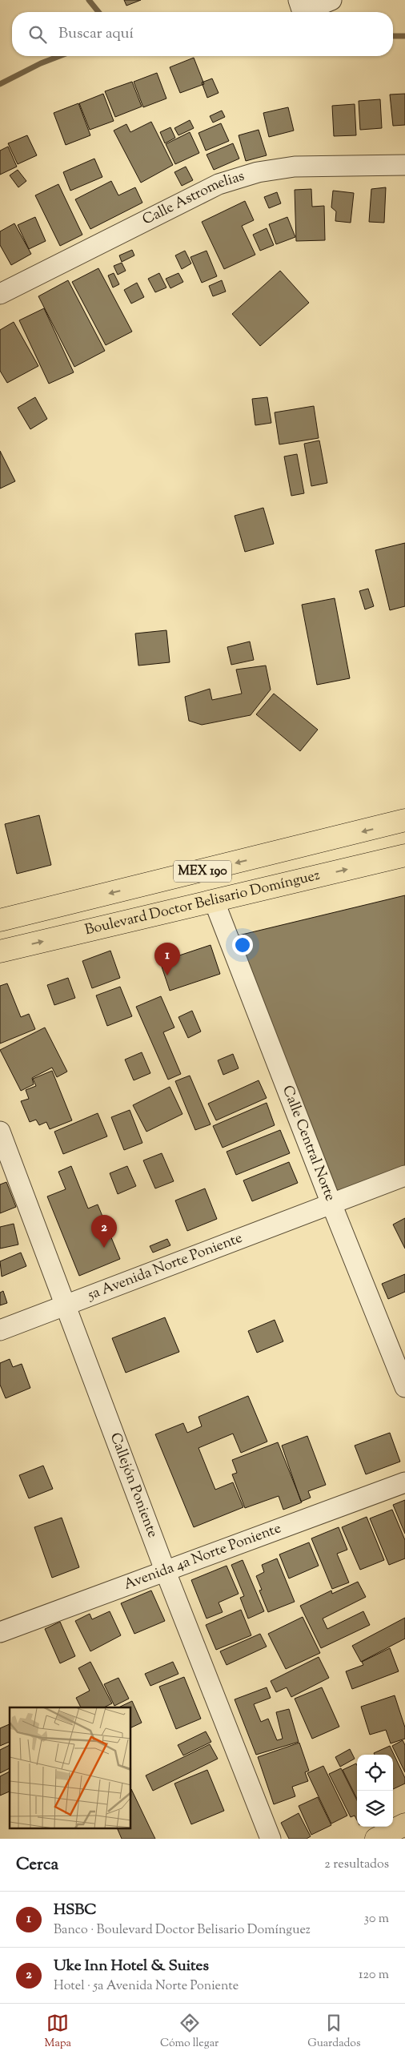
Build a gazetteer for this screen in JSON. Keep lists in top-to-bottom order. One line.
{"streets":{"main road":["MEX 190","Boulevard Doctor Belisario Domínguez"],"street":["Calle Astromelias","Calle Central Norte","5a Avenida Norte Poniente","Callejón Poniente","Avenida 4a Norte Poniente"]},"crossings":[["Boulevard Doctor Belisario Domínguez","Calle Central Norte"],["Calle Central Norte","5a Avenida Norte Poniente"],["5a Avenida Norte Poniente","Callejón Poniente"],["Callejón Poniente","Avenida 4a Norte Poniente"]],"page":{"search":"Buscar aquí","pins":["1","2"],"heading":["Cerca","2 resultados"],"list":[{"mark":"1","name":"HSBC","note":"Banco · Boulevard Doctor Belisario Domínguez","value":"30 m"},{"mark":"2","name":"Uke Inn Hotel & Suites","note":"Hotel · 5a Avenida Norte Poniente","value":"120 m"}],"nav":["Mapa","Cómo llegar","Guardados"]}}
